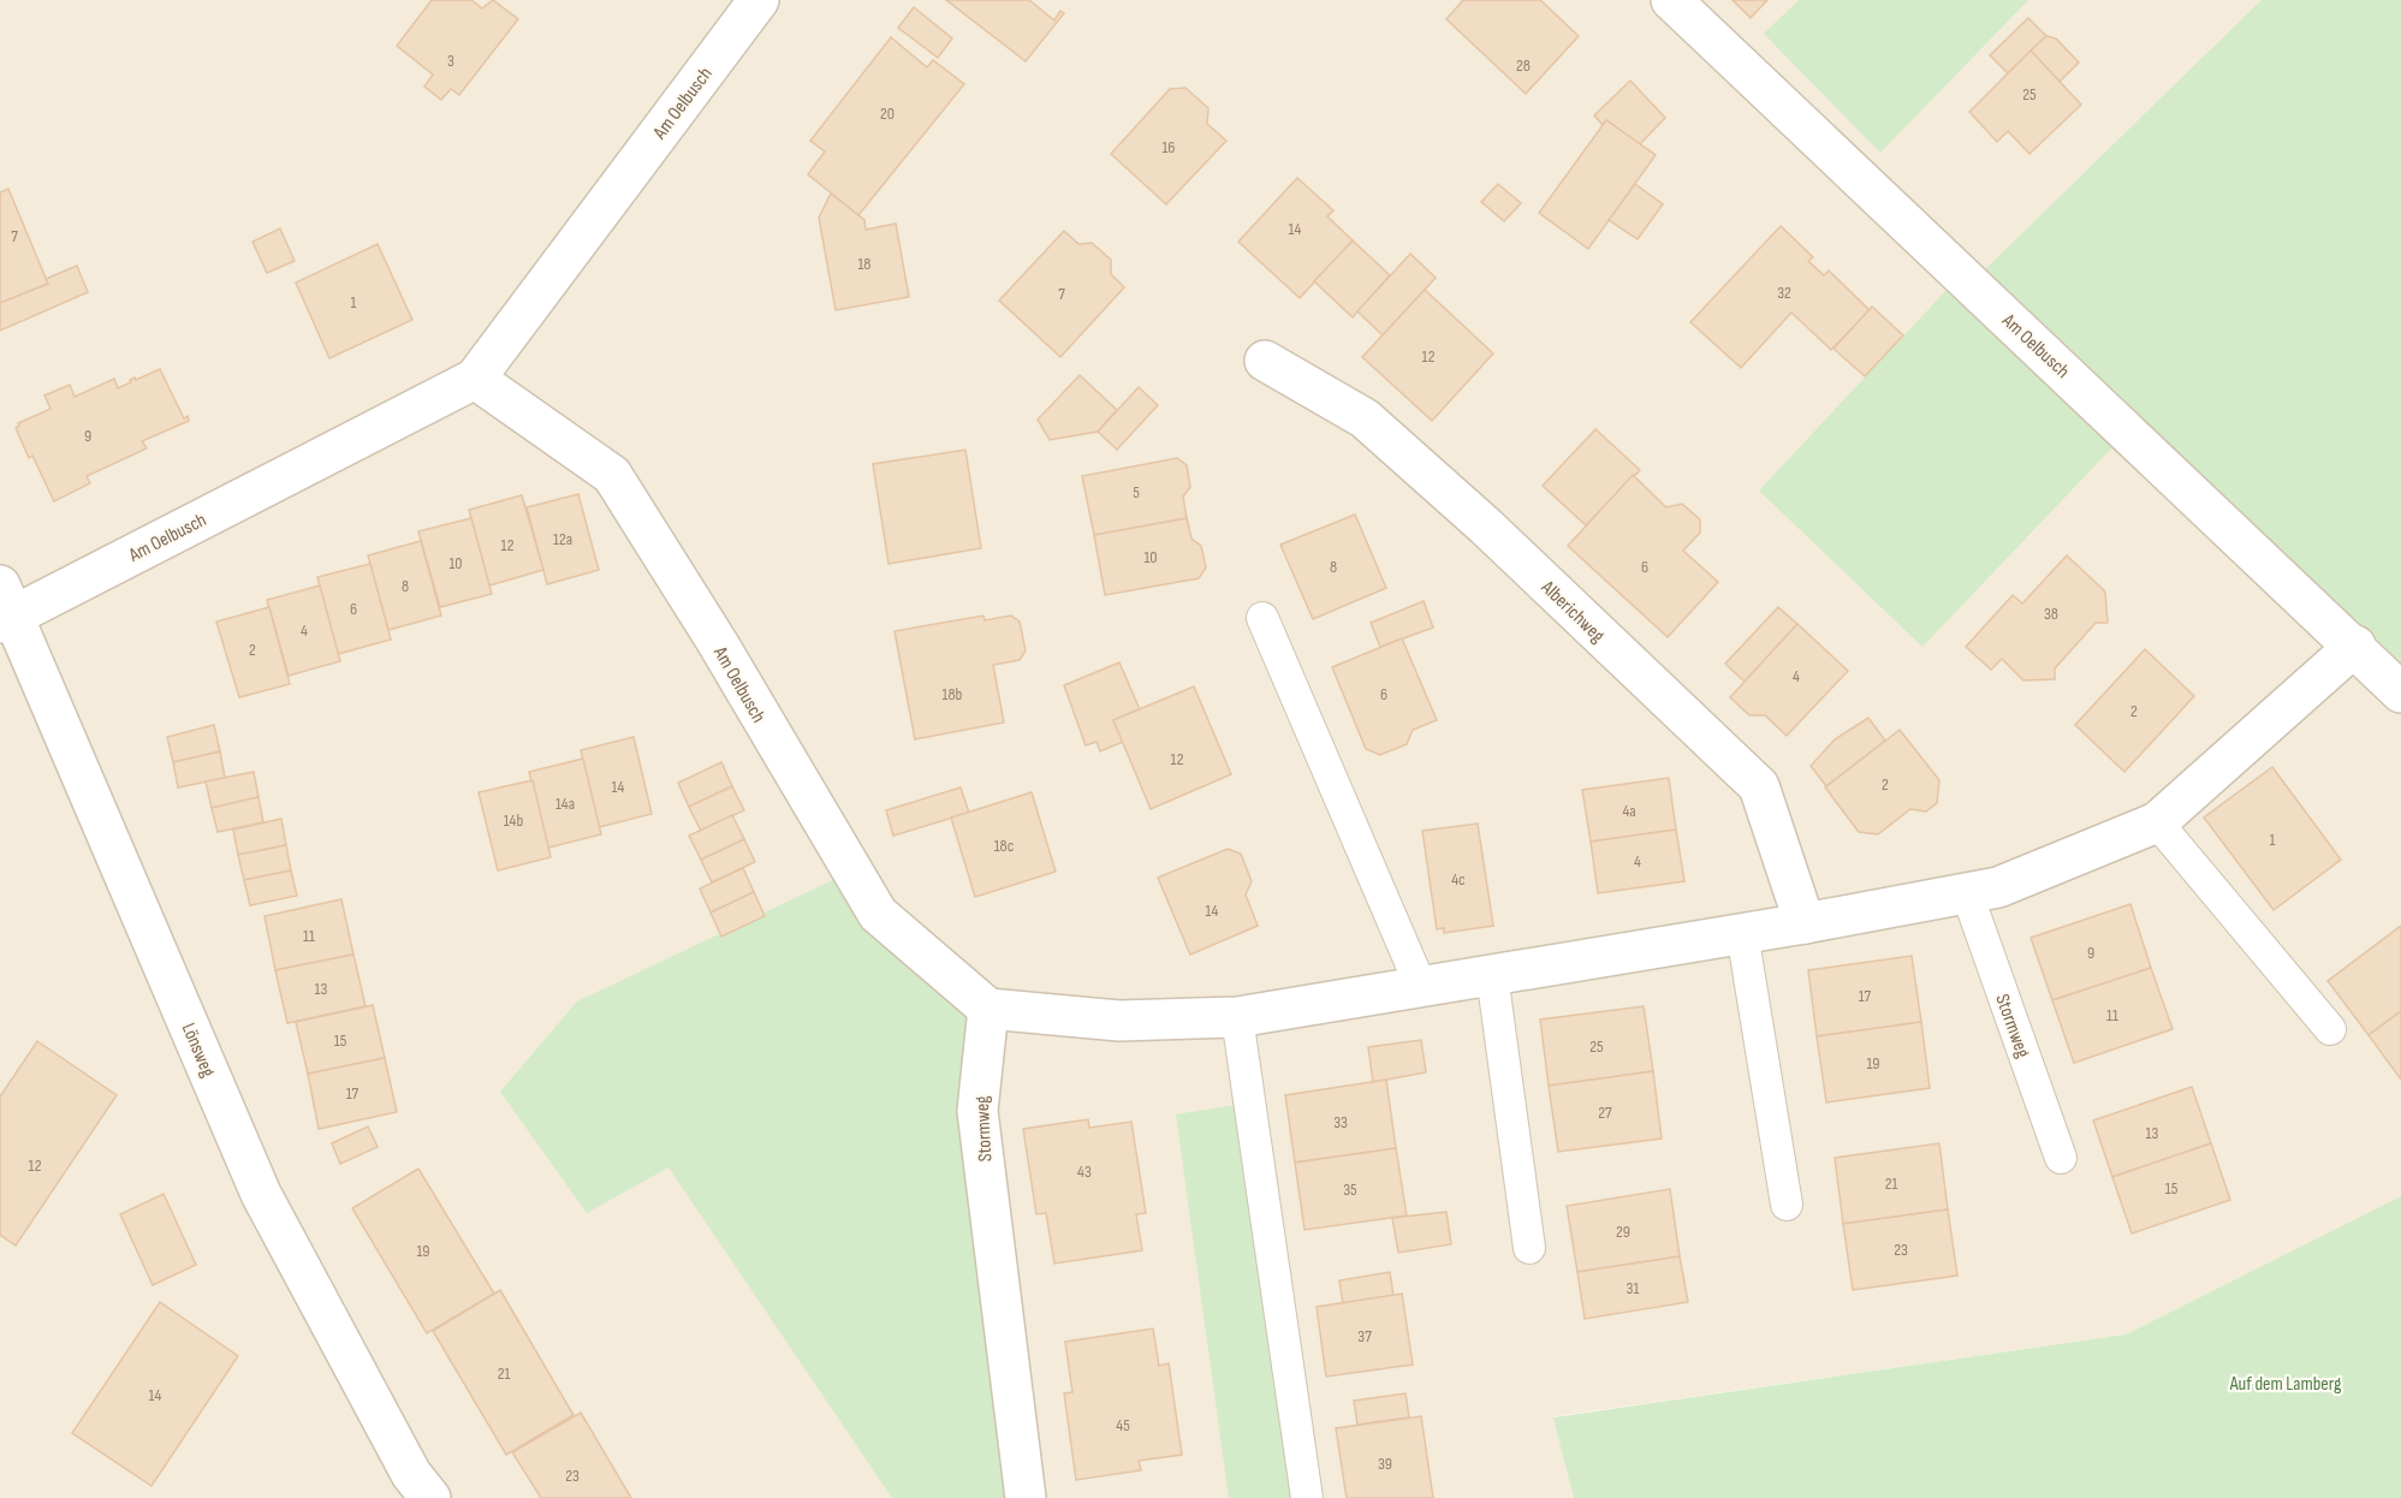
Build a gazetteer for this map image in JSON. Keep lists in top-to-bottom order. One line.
{"streets":{"street":["Am Oelbusch","Alberichweg","Stormweg","Lönsweg"]},"crossings":[["Am Oelbusch","Stormweg"],["Am Oelbusch","Lönsweg"]],"parks":["Auf dem Lamberg"],"house_numbers":["3","28","25","20","16","14","7","18","32","7","1","12","9","5","12a","12","10","10","8","6","8","6","38","4","2","4","18b","6","2","12","2","14","14a","4a","14b","1","18c","4","4c","14","11","9","13","17","11","15","25","19","17","27","33","13","12","43","21","15","35","29","23","19","31","37","21","14","45","39","23"]}
